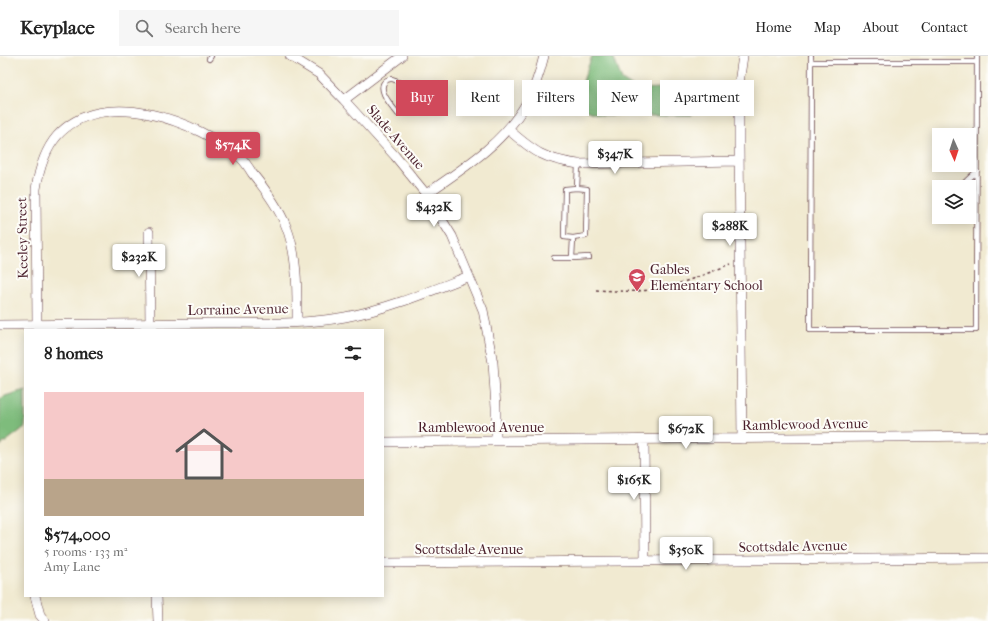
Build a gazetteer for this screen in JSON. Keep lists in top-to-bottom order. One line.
{"streets":{"street":["Slade Avenue","Keeley Street","Lorraine Avenue","Ramblewood Avenue","Scottsdale Avenue"]},"crossings":[["Slade Avenue","Lorraine Avenue"],["Slade Avenue","Ramblewood Avenue"],["Keeley Street","Lorraine Avenue"]],"places":{"school or university":["Gables Elementary School"]},"north":"bottom","page":{"header":"Keyplace","search":"Search here","nav":["Home","Map","About","Contact"],"chip":["Buy","Rent","Filters","New","Apartment"],"price":["$574K","$347K","$432K","$288K","$232K","$672K","$165K","$350K"],"heading":"8 homes","list":[{"name":"$574,000","note":"5 rooms · 133 m² · Amy Lane"}]}}
